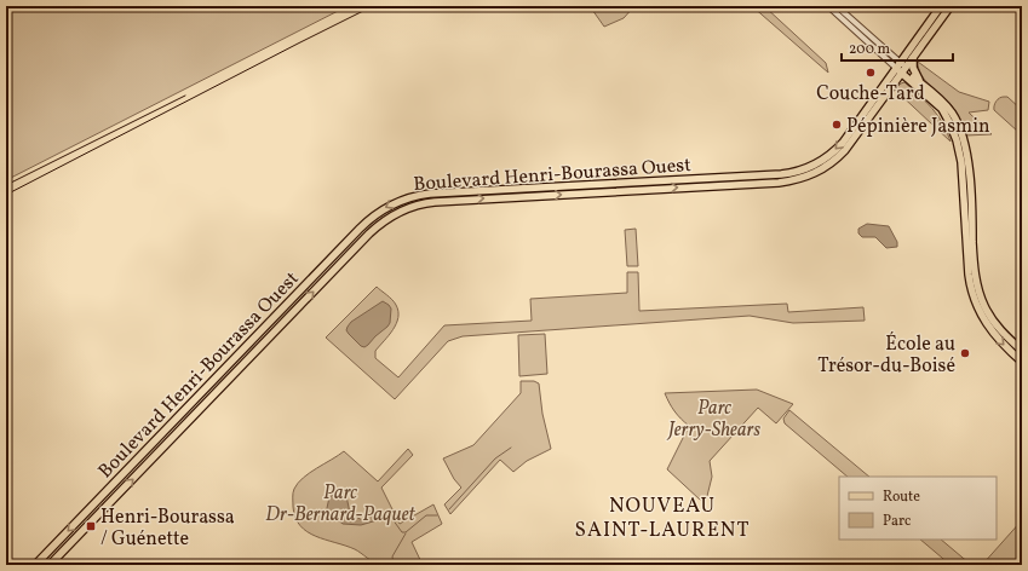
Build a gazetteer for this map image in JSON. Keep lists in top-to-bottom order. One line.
{"streets":{"main road":["Boulevard Henri-Bourassa Ouest"]},"districts":["NOUVEAU SAINT-LAURENT"],"parks":["Parc Jerry-Shears","Parc Dr-Bernard-Paquet"],"places":{"other":["Couche-Tard","Pépinière Jasmin","École au Trésor-du-Boisé"],"transit":["Henri-Bourassa / Guénette"]},"legend":["Route","Parc"],"scale_bar":"200 m"}
